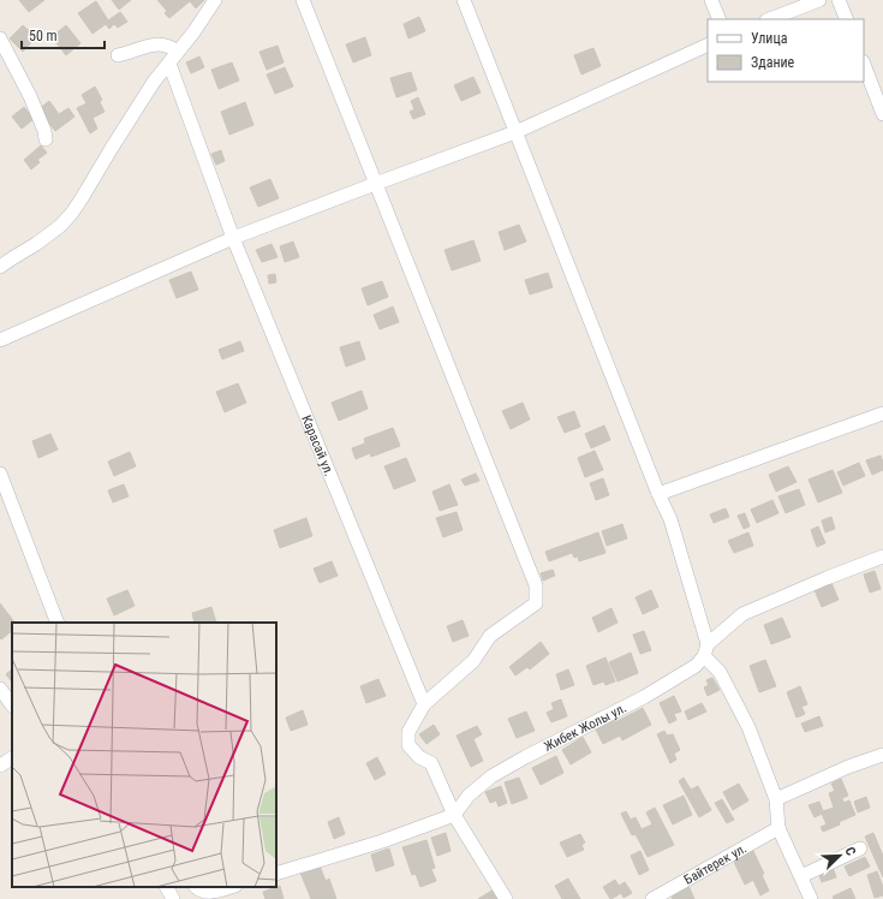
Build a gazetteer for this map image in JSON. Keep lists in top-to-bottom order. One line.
{"streets":{"street":["Карасай ул.","Жибек Жолы ул.","Байтерек ул."]},"legend":["Улица","Здание"],"scale_bar":"50 m","north":"top right"}
